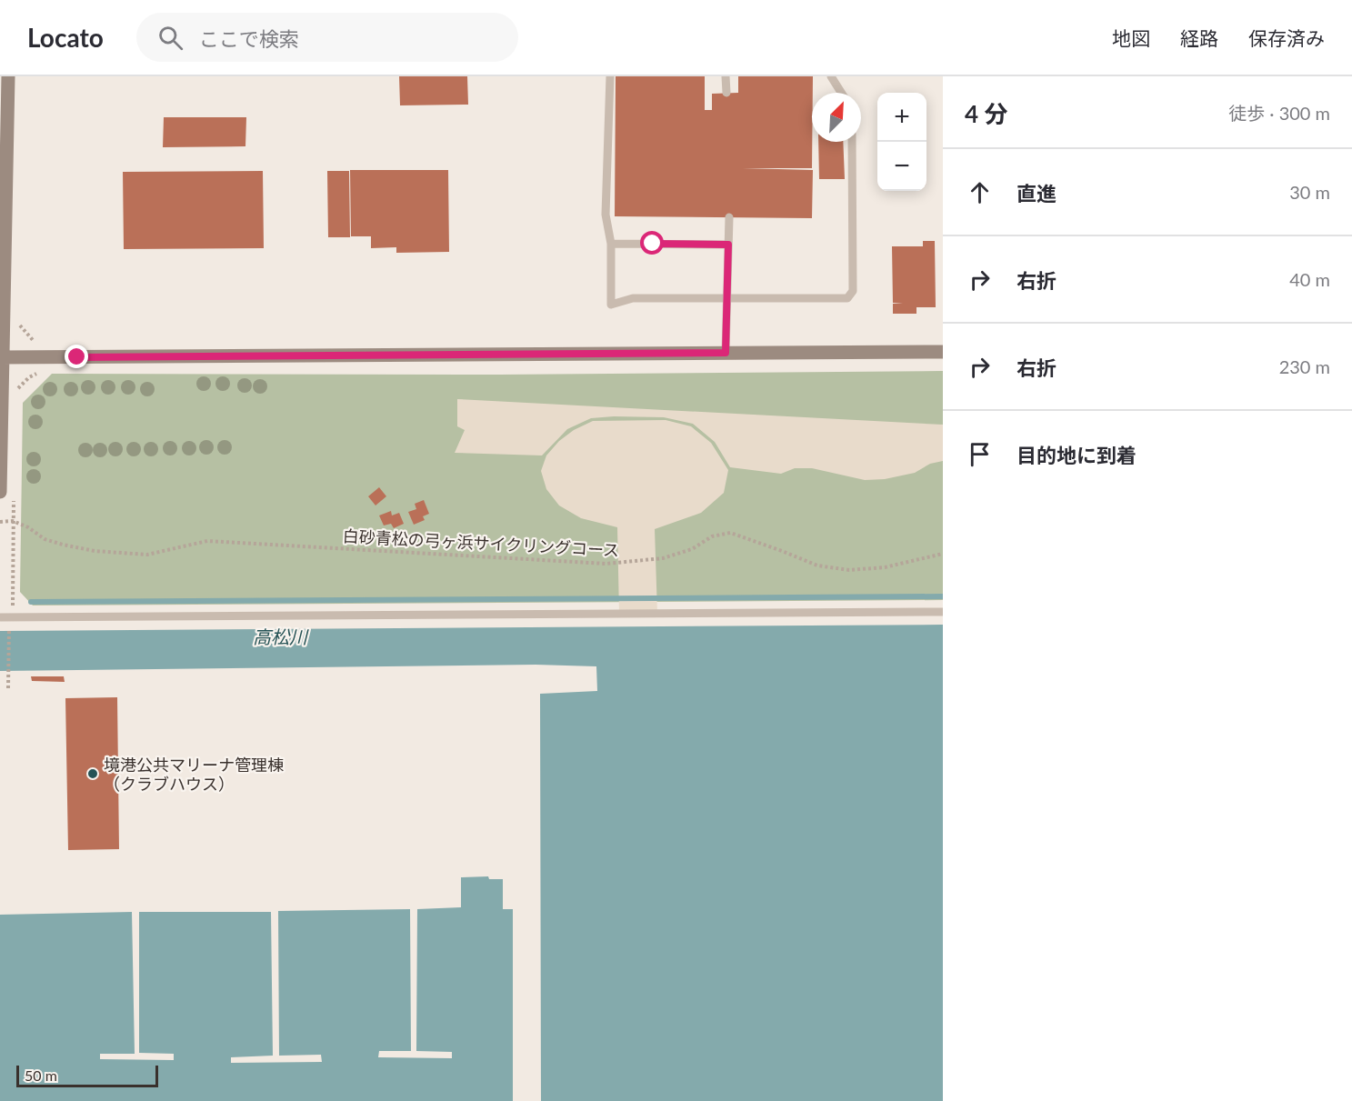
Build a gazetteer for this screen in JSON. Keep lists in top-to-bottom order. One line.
{"streets":{"path":["白砂青松の弓ヶ浜サイクリングコース"]},"water":["高松川"],"places":["境港公共マリーナ管理棟 （クラブハウス）"],"scale_bar":"50 m","north":"top right","page":{"header":"Locato","search":"ここで検索","nav":["地図","経路","保存済み"],"heading":["4 分","徒歩 · 300 m"],"map_buttons":["+","−"],"list":[["直進","30 m"],["右折","40 m"],["右折","230 m"],"目的地に到着"],"scale":"50 m"}}
